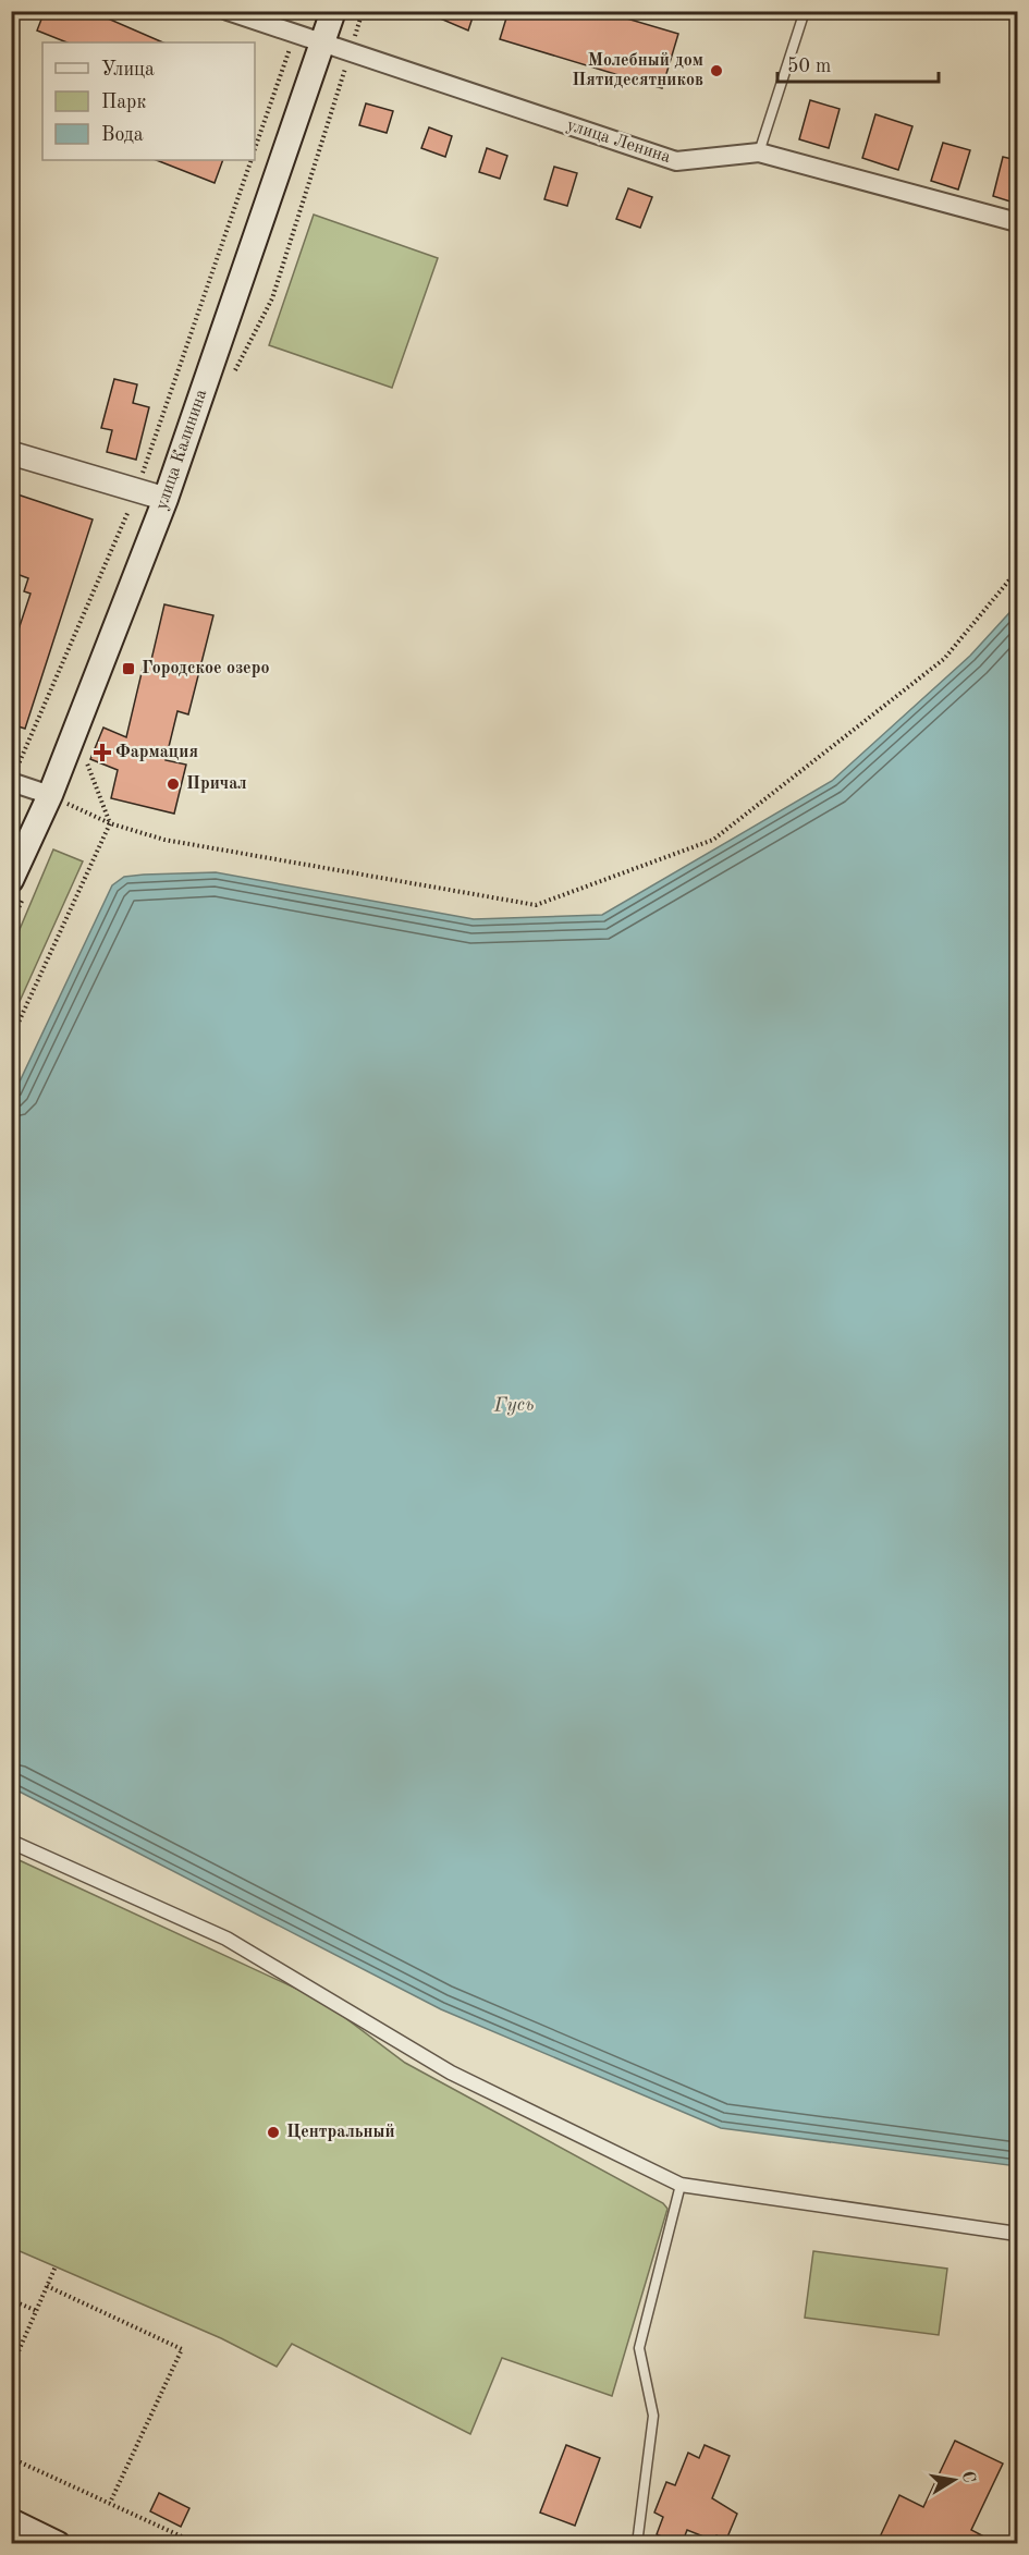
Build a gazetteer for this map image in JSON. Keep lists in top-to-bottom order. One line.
{"streets":{"main road":["улица Калинина"],"street":["улица Ленина"]},"crossings":[["улица Ленина","улица Калинина"]],"water":["Гусь"],"places":{"other":["Молебный дом Пятидесятников","Причал","Центральный"],"transit":["Городское озеро"],"health":["Фармация"]},"legend":["Улица","Парк","Вода"],"scale_bar":"50 m","north":"right"}
